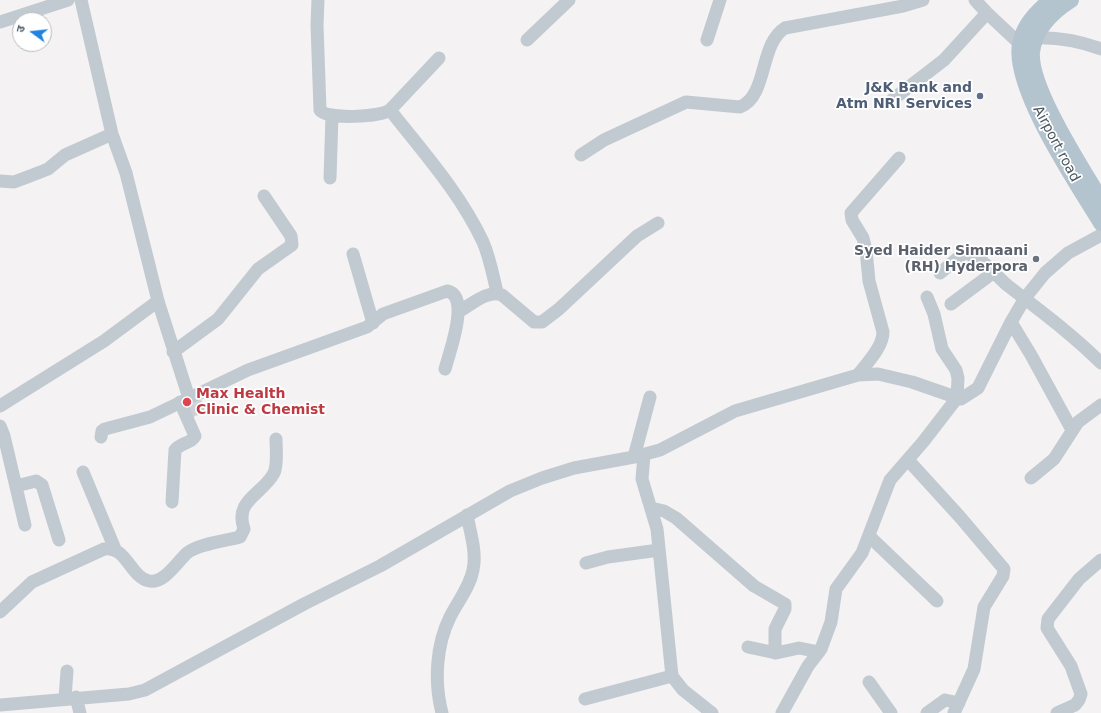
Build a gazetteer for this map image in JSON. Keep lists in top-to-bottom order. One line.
{"streets":{"main road":["Airport road"]},"places":["J&K Bank and Atm NRI Services","Syed Haider Simnaani (RH) Hyderpora","Max Health Clinic & Chemist"],"north":"left"}
